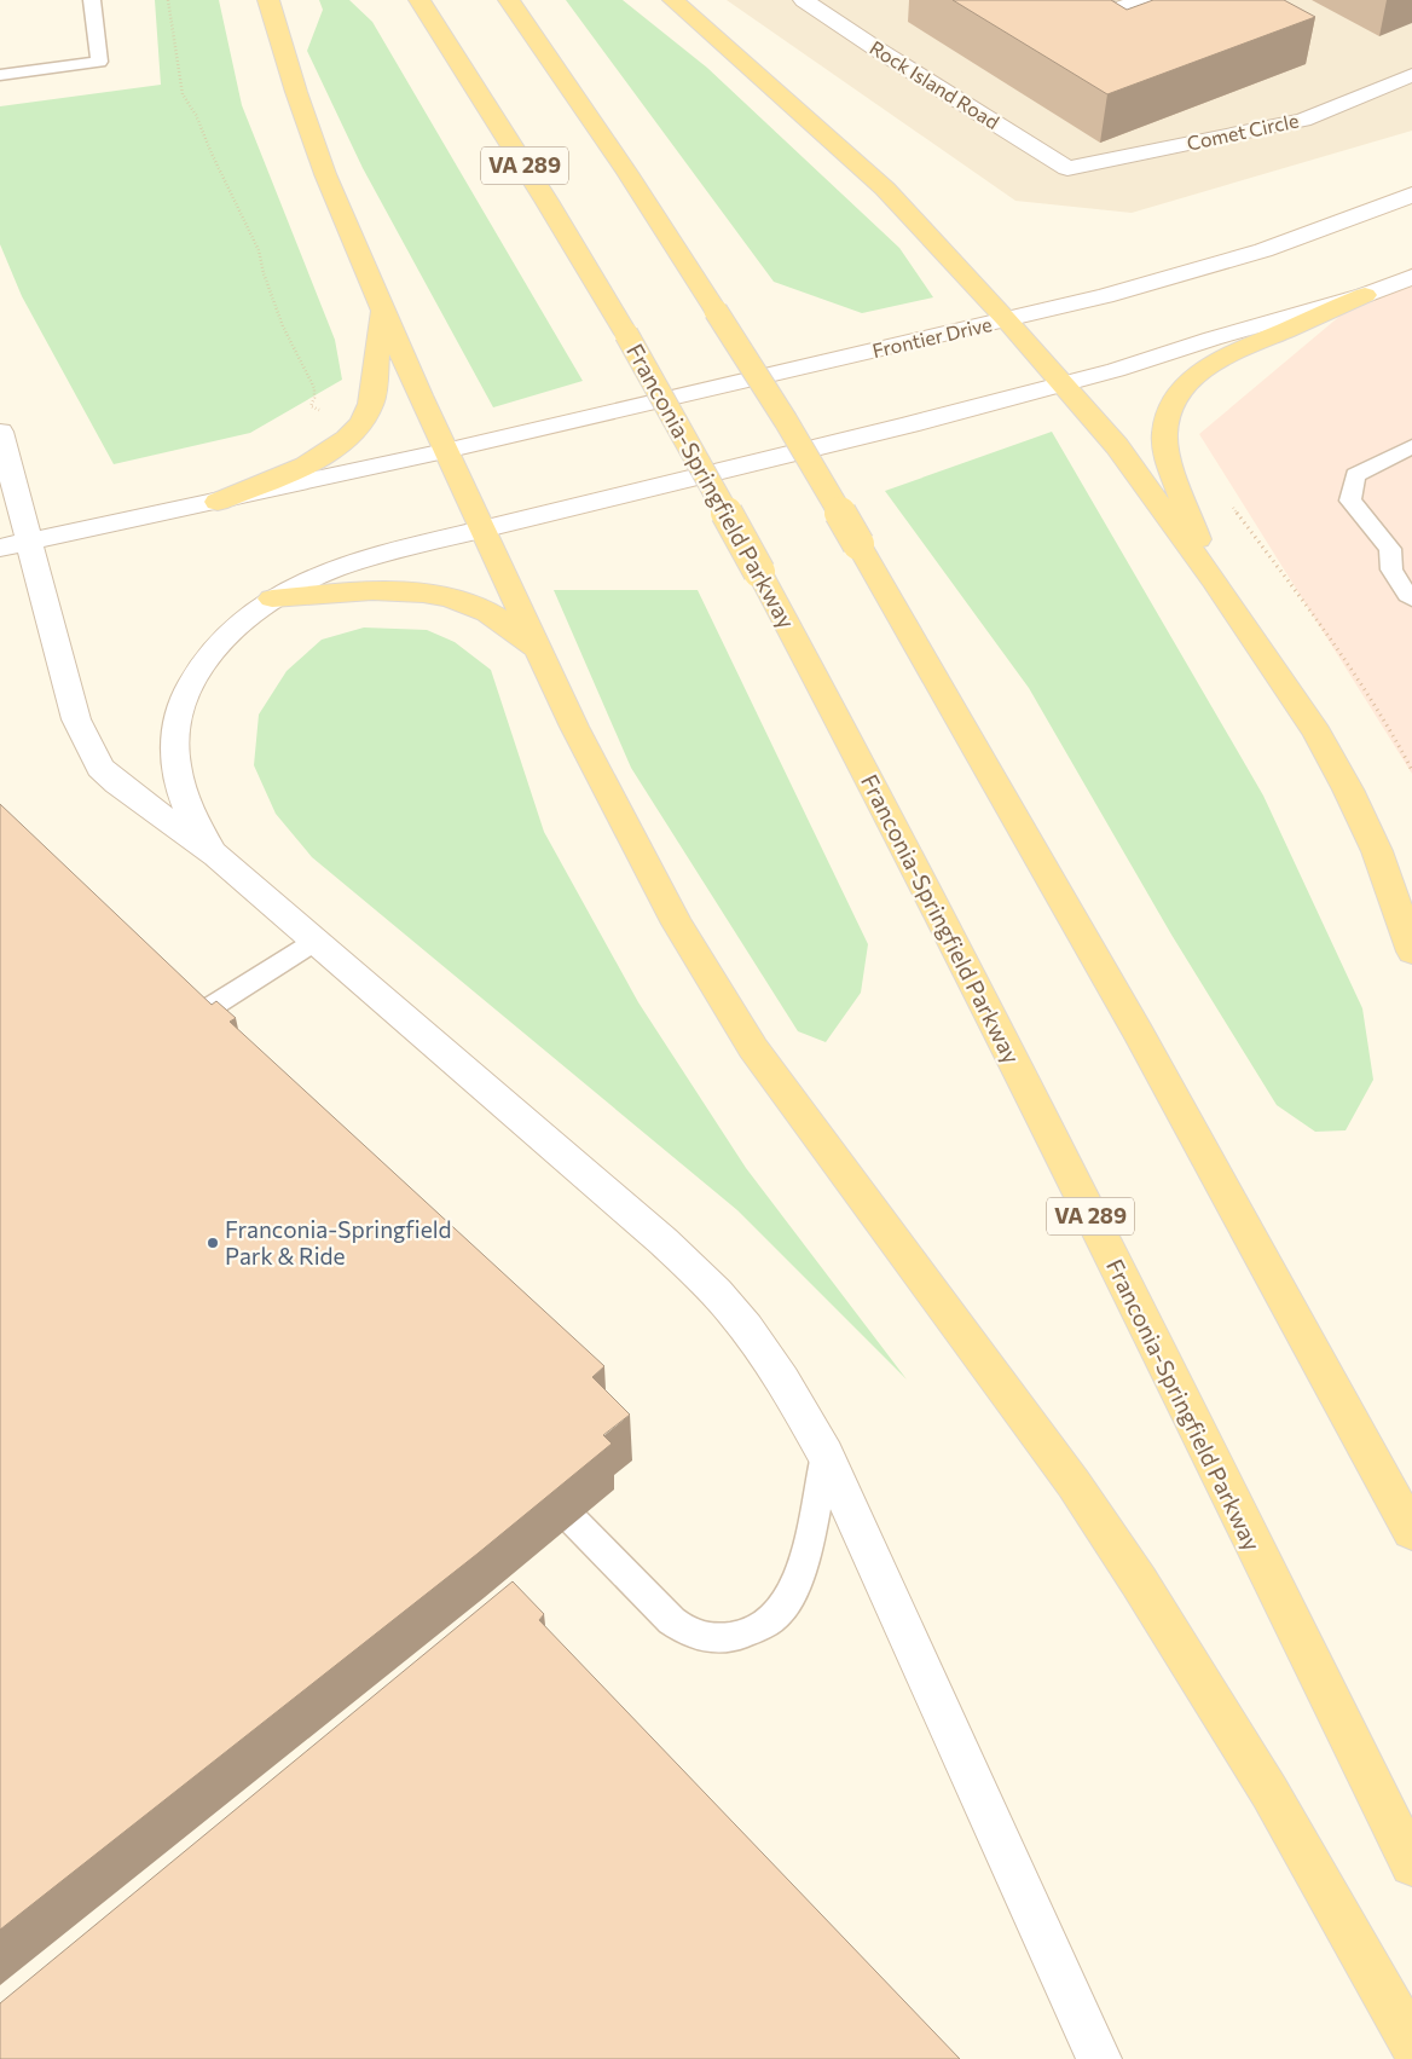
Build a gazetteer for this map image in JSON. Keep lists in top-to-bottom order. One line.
{"streets":{"main road":["VA 289","Franconia-Springfield Parkway"],"street":["Rock Island Road","Comet Circle","Frontier Drive"]},"crossings":[["Rock Island Road","Comet Circle"]],"places":["Franconia-Springfield Park & Ride"]}
